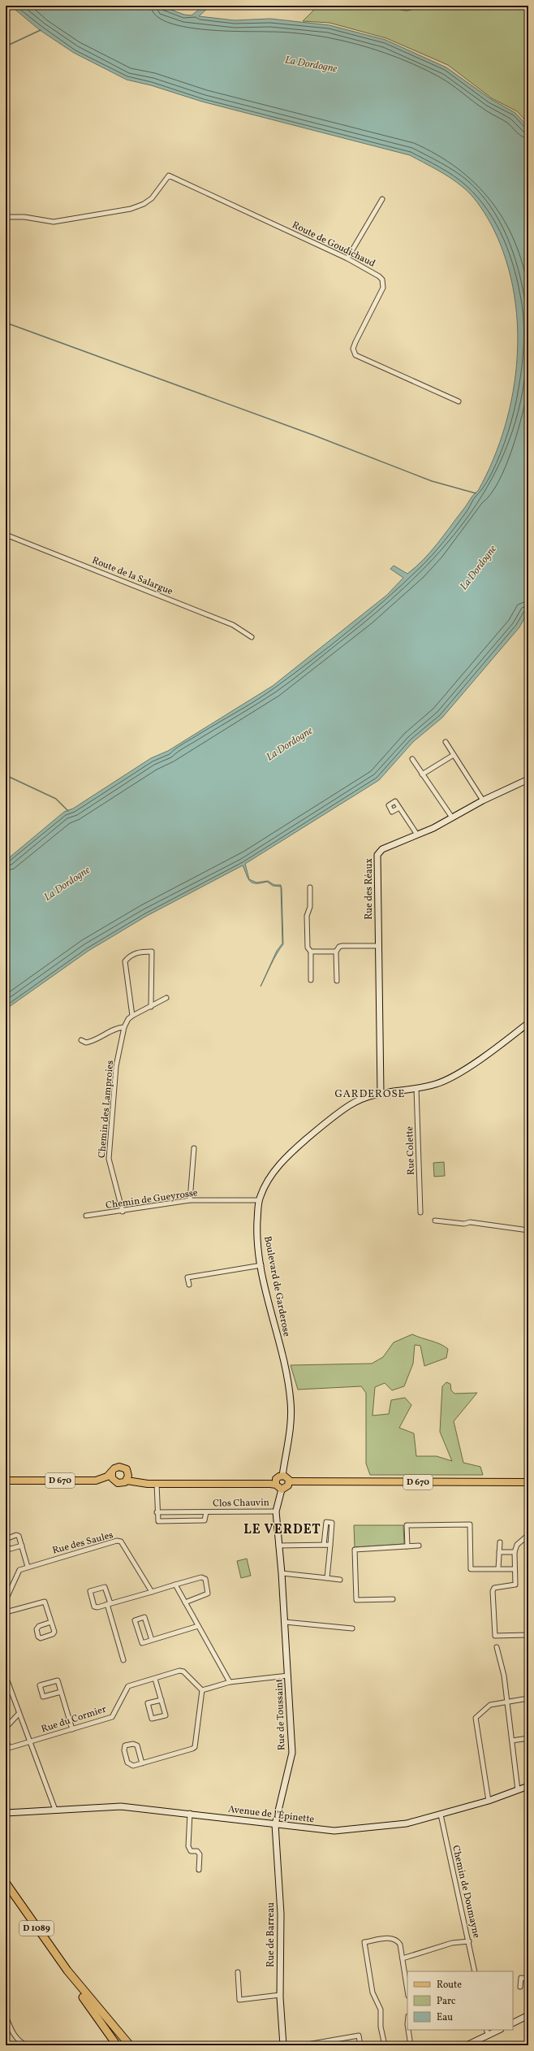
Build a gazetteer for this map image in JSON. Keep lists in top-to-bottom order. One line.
{"streets":{"highway":["D 1089"],"main road":["D 670"],"street":["Route de Goudichaud","Route de la Salargue","Rue des Réaux","Chemin des Lamproies","Rue Colette","Chemin de Gueyrosse","Boulevard de Garderose","Clos Chauvin","Rue des Saules","Rue de Toussaint","Rue du Cormier","Avenue de l'Épinette","Chemin de Doumayne","Rue de Barreau"]},"crossings":[["Rue des Réaux","Boulevard de Garderose"],["Chemin des Lamproies","Chemin de Gueyrosse"],["Rue Colette","Boulevard de Garderose"],["Chemin de Gueyrosse","Boulevard de Garderose"],["Boulevard de Garderose","D 670"],["Boulevard de Garderose","Rue de Toussaint"],["D 670","Rue de Toussaint"],["Clos Chauvin","Rue de Toussaint"],["Rue de Toussaint","Avenue de l'Épinette"],["Rue de Toussaint","Rue de Barreau"],["Avenue de l'Épinette","Chemin de Doumayne"],["Avenue de l'Épinette","Rue de Barreau"]],"districts":["GARDEROSE","LE VERDET"],"water":["La Dordogne"],"legend":["Route","Parc","Eau"]}
